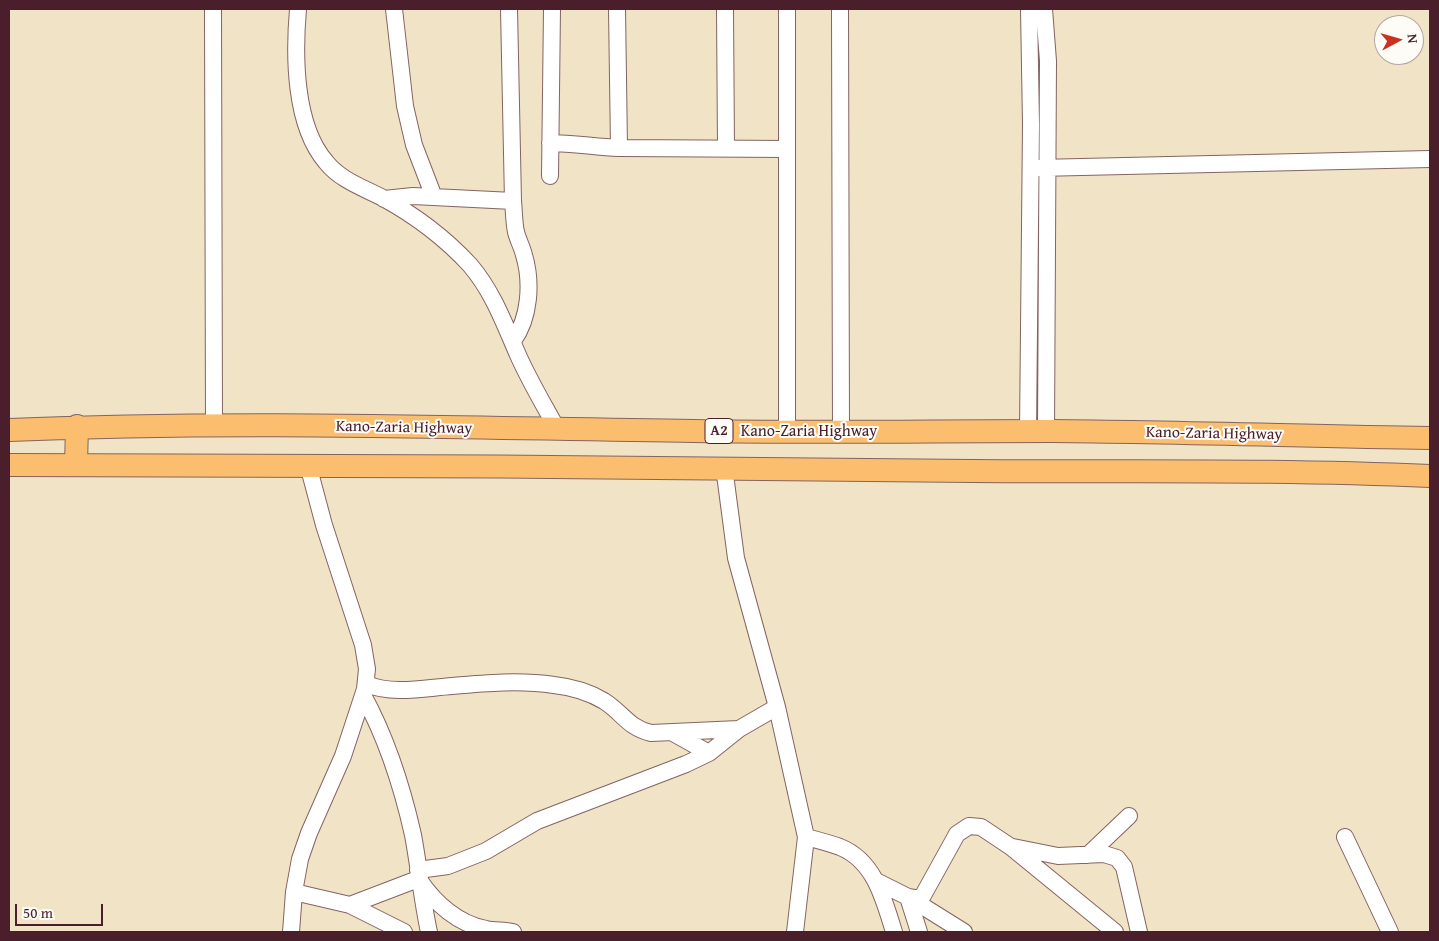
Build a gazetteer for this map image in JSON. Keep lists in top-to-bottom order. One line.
{"streets":{"highway":["Kano-Zaria Highway","A2"]},"scale_bar":"50 m","north":"right"}
